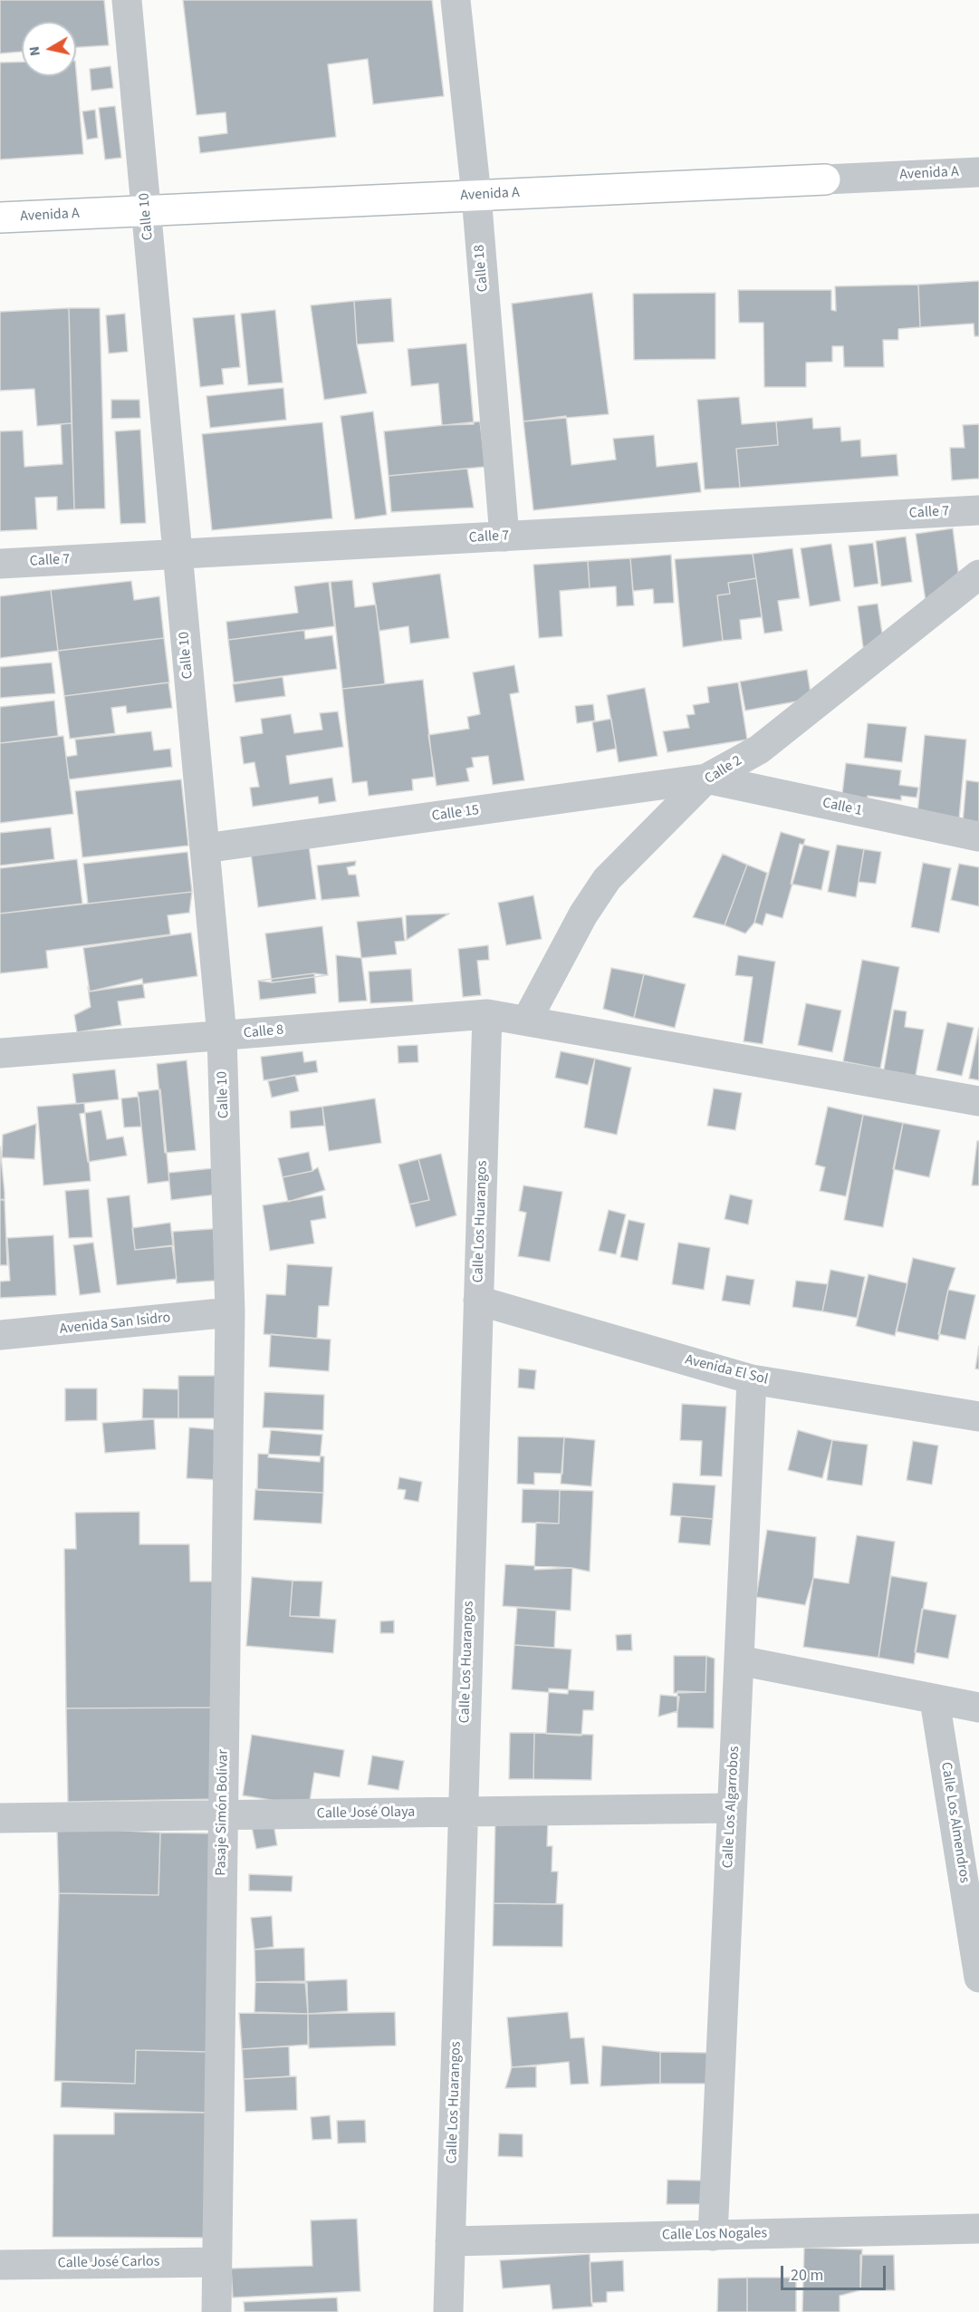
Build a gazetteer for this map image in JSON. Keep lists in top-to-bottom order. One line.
{"streets":{"street":["Avenida A","Calle 10","Calle 18","Calle 7","Calle 2","Calle 1","Calle 15","Calle 8","Calle Los Huarangos","Avenida San Isidro","Avenida El Sol","Calle Los Algarrobos","Pasaje Simón Bolívar","Calle José Olaya","Calle Los Almendros","Calle Los Nogales","Calle José Carlos"]},"crossings":[["Avenida A","Calle 10"],["Avenida A","Calle 18"],["Calle 10","Calle 7"],["Calle 10","Calle 15"],["Calle 10","Calle 8"],["Calle 10","Avenida San Isidro"],["Calle 10","Pasaje Simón Bolívar"],["Calle 18","Calle 7"],["Calle 2","Calle 1"],["Calle 2","Calle 15"],["Calle 2","Calle 8"],["Calle 1","Calle 15"],["Calle 8","Calle Los Huarangos"],["Calle Los Huarangos","Avenida El Sol"],["Calle Los Huarangos","Calle José Olaya"],["Calle Los Huarangos","Calle Los Nogales"],["Avenida San Isidro","Pasaje Simón Bolívar"],["Avenida El Sol","Calle Los Algarrobos"],["Calle Los Algarrobos","Calle José Olaya"],["Calle Los Algarrobos","Calle Los Nogales"],["Pasaje Simón Bolívar","Calle José Olaya"],["Pasaje Simón Bolívar","Calle José Carlos"]],"scale_bar":"20 m","north":"left"}
